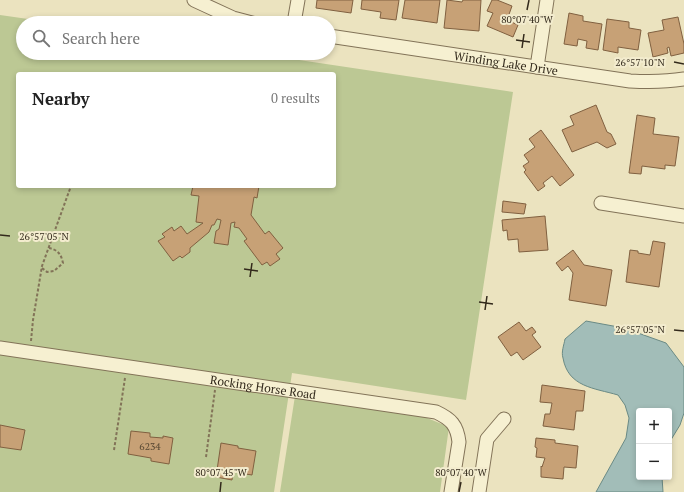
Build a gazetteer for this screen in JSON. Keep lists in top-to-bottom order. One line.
{"streets":{"street":["Winding Lake Drive","Rocking Horse Road"]},"house_numbers":["6234"],"page":{"search":"Search here","heading":["Nearby","0 results"],"map_buttons":["+","−"]},"coordinates":["80°07'40\"W","26°57'10\"N","26°57'05\"N","80°07'45\"W"]}
